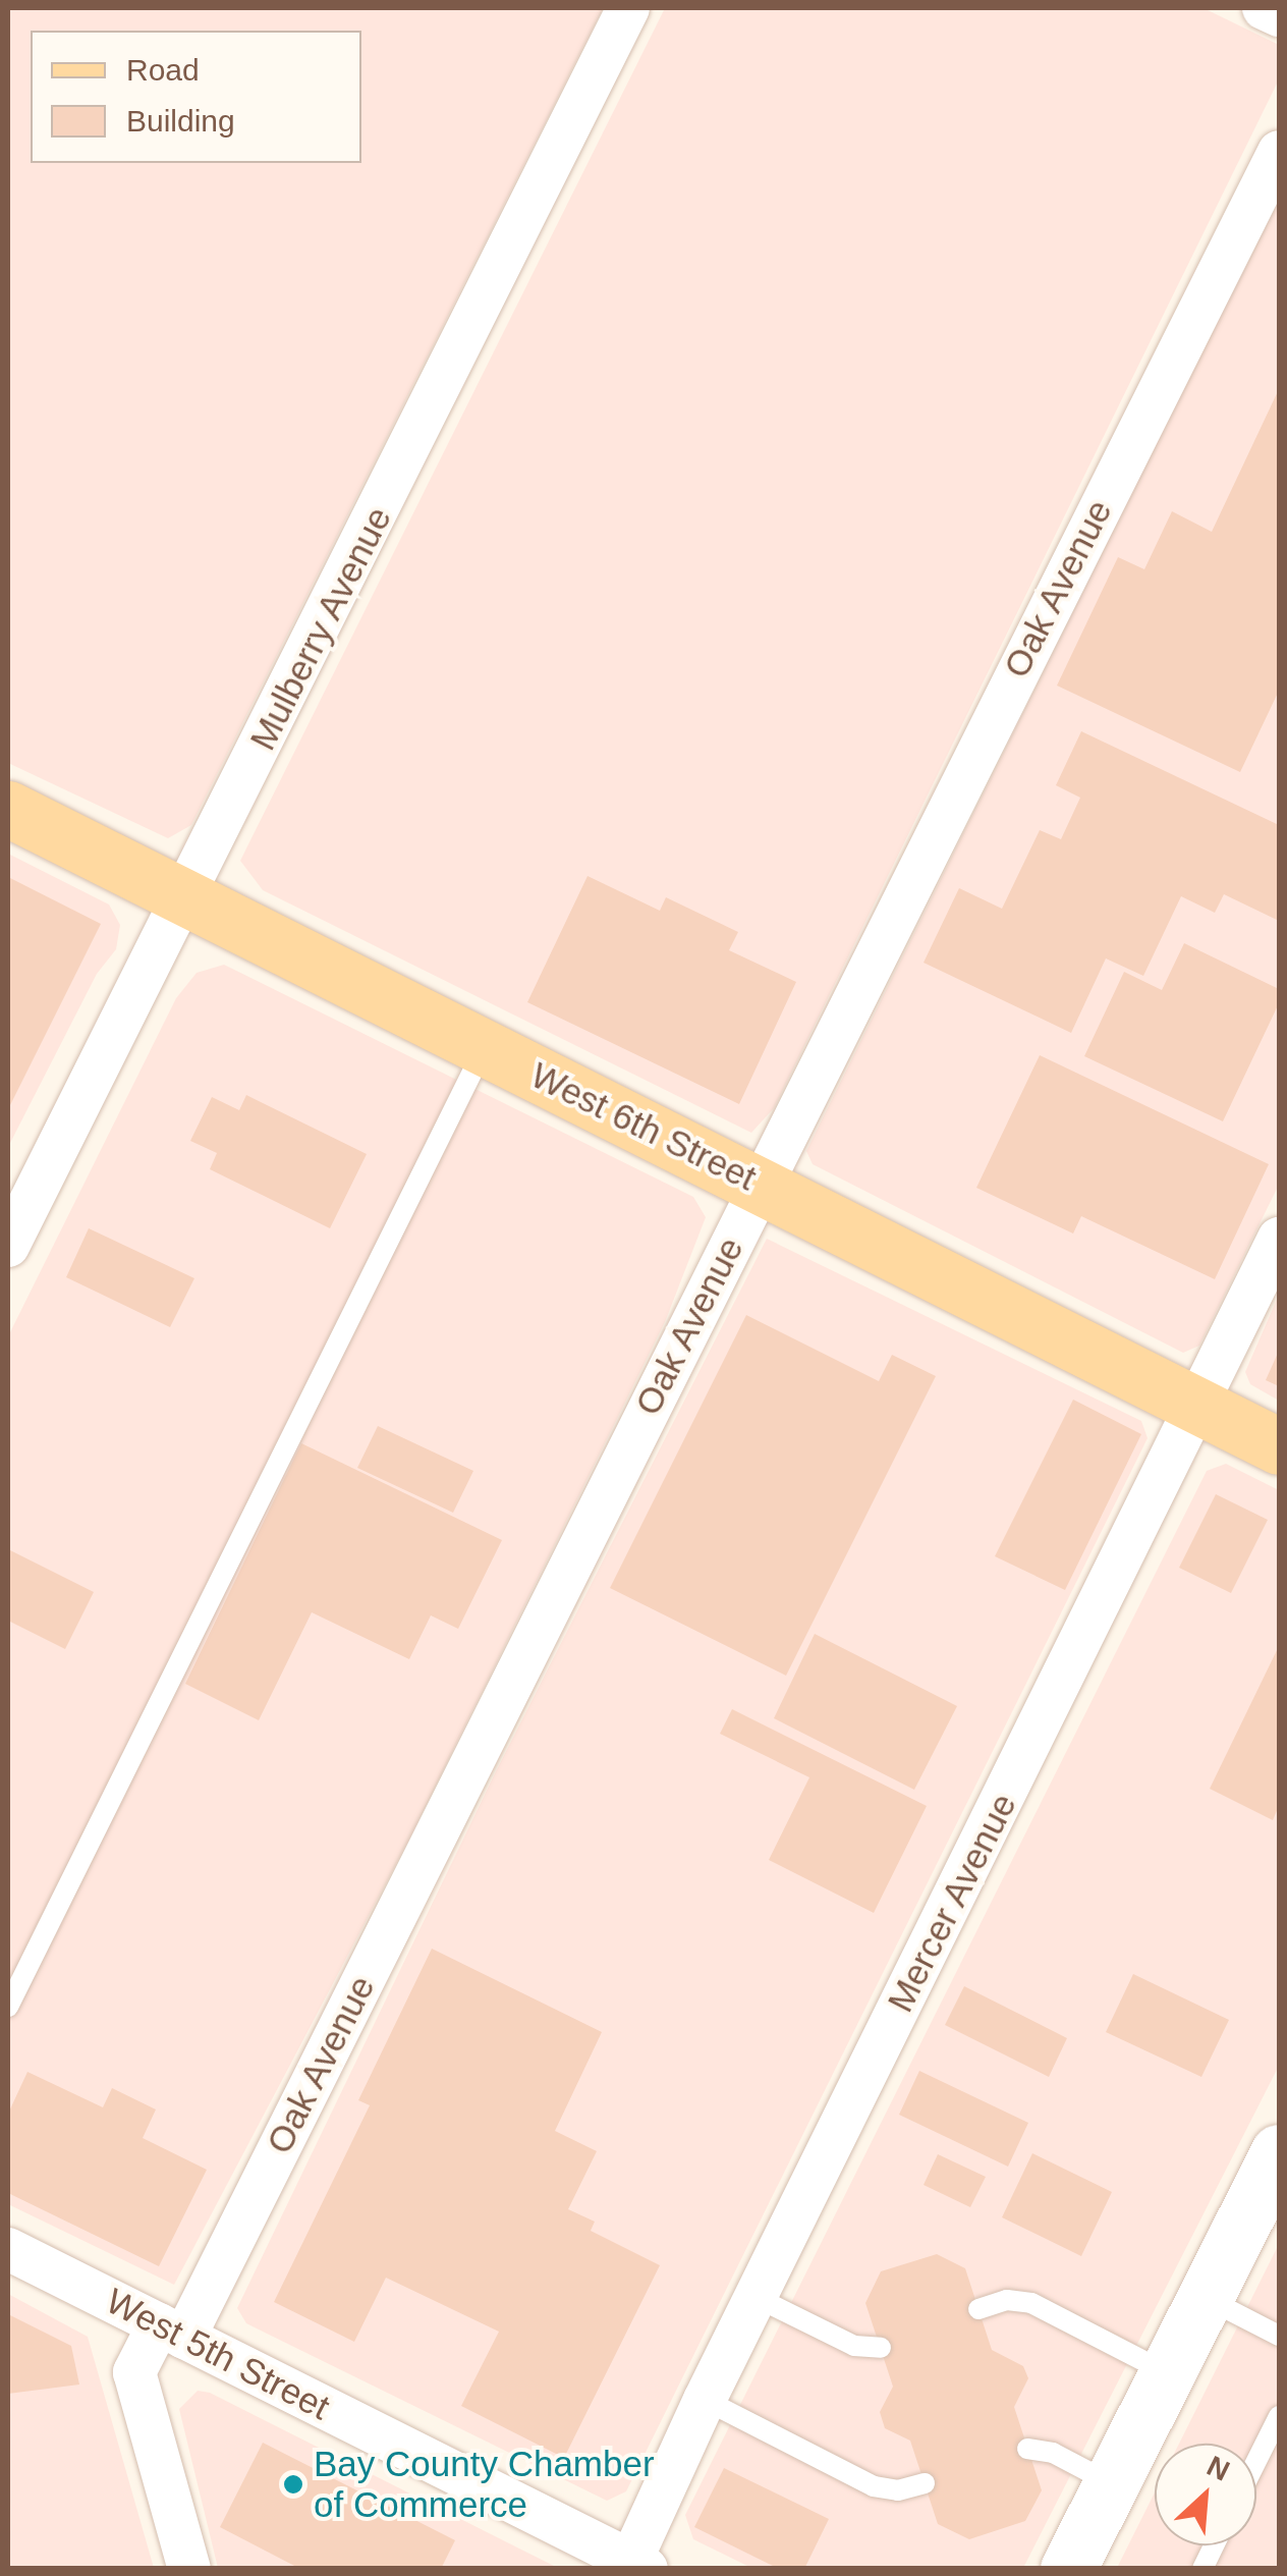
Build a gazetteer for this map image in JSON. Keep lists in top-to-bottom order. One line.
{"streets":{"main road":["West 6th Street"],"street":["Oak Avenue","Mulberry Avenue","Mercer Avenue","West 5th Street"]},"crossings":[["Oak Avenue","West 6th Street"],["Oak Avenue","West 5th Street"],["Mulberry Avenue","West 6th Street"],["West 6th Street","Mercer Avenue"],["Mercer Avenue","West 5th Street"]],"places":["Bay County Chamber of Commerce"],"legend":["Road","Building"],"north":"top right"}
